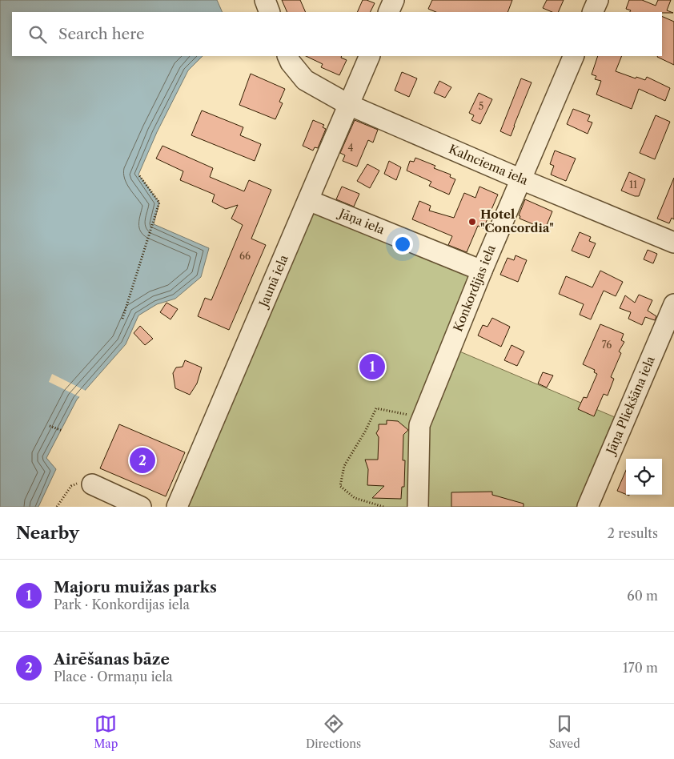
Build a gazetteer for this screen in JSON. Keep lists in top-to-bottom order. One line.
{"streets":{"street":["Kalnciema iela","Jāņa iela","Jaunā iela","Konkordijas iela","Jāņa Pliekšāna iela"]},"crossings":[["Kalnciema iela","Jaunā iela"],["Kalnciema iela","Konkordijas iela"],["Jāņa iela","Jaunā iela"],["Jāņa iela","Konkordijas iela"]],"places":["Hotel \"Concordia\""],"house_numbers":["5","4","11","66","76"],"page":{"search":"Search here","pins":["1","2"],"heading":["Nearby","2 results"],"list":[{"mark":"1","name":"Majoru muižas parks","note":"Park · Konkordijas iela","value":"60 m"},{"mark":"2","name":"Airēšanas bāze","note":"Place · Ormaņu iela","value":"170 m"}],"nav":["Map","Directions","Saved"]}}
